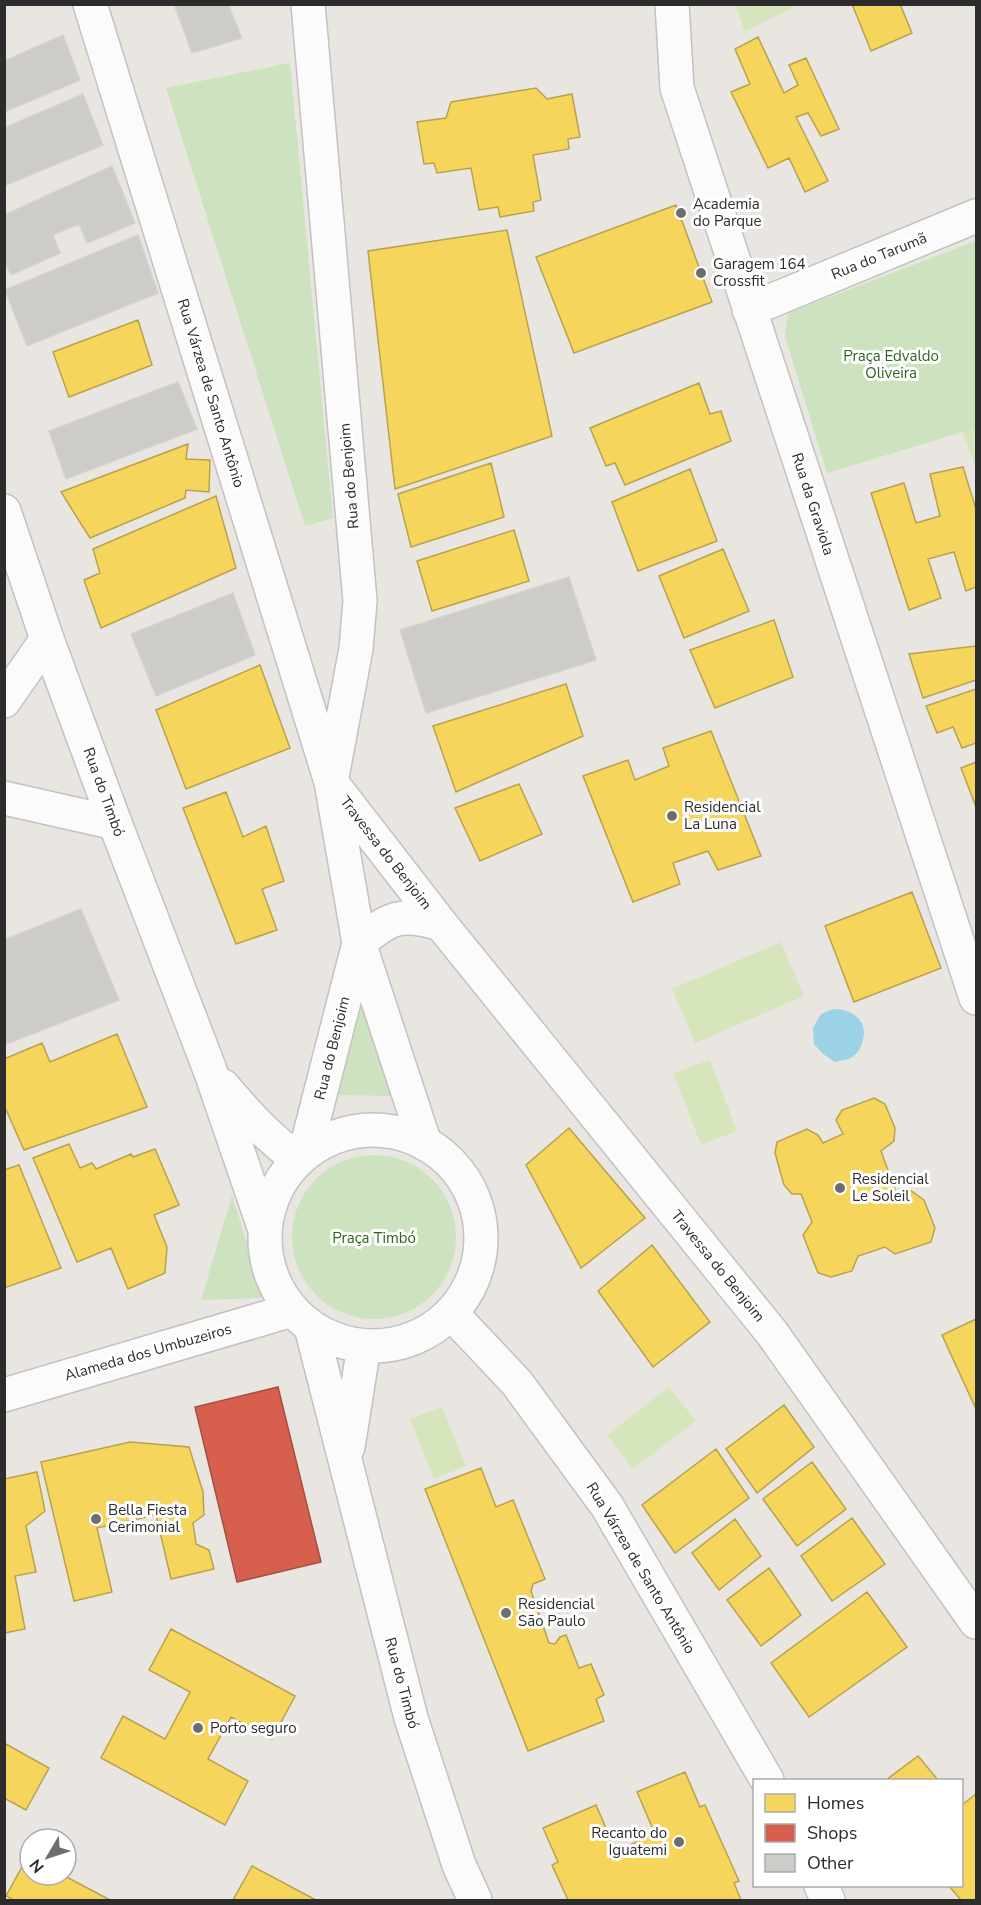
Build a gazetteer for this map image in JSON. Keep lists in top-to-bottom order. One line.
{"streets":{"street":["Rua do Tarumã","Rua Várzea de Santo Antônio","Rua do Benjoim","Rua da Graviola","Rua do Timbó","Travessa do Benjoim","Alameda dos Umbuzeiros"]},"crossings":[["Rua do Tarumã","Rua da Graviola"],["Rua Várzea de Santo Antônio","Rua do Benjoim"],["Rua Várzea de Santo Antônio","Travessa do Benjoim"],["Rua do Benjoim","Rua do Timbó"],["Rua do Benjoim","Travessa do Benjoim"],["Rua do Timbó","Alameda dos Umbuzeiros"]],"parks":["Praça Edvaldo Oliveira","Praça Timbó"],"places":["Academia do Parque","Garagem 164 Crossfit","Residencial La Luna","Residencial Le Soleil","Bella Fiesta Cerimonial","Residencial São Paulo","Porto seguro","Recanto do Iguatemi"],"legend":["Homes","Shops","Other"],"north":"bottom left"}
